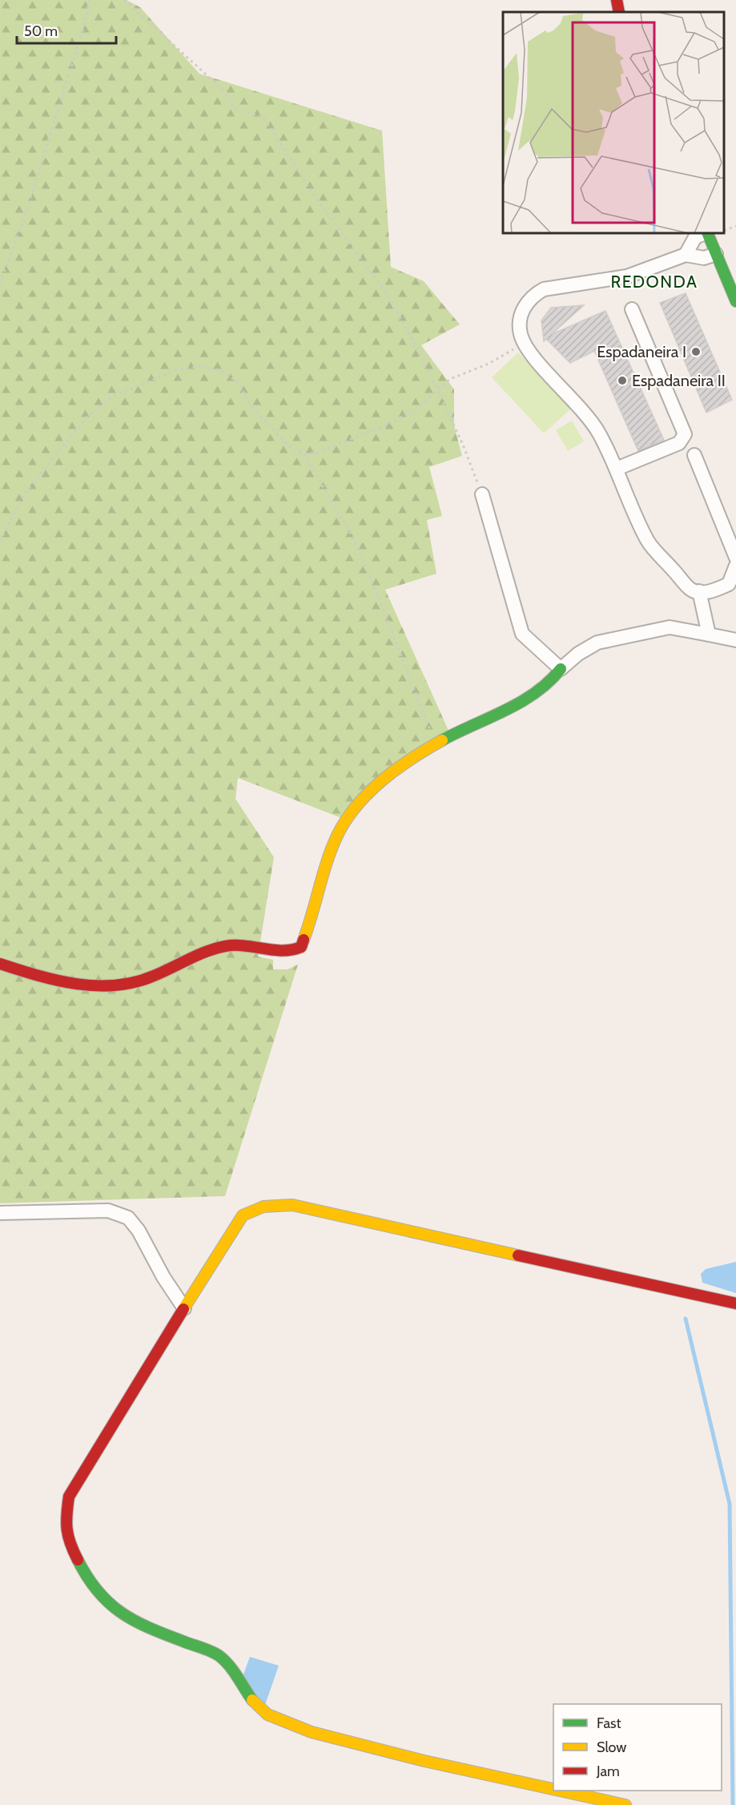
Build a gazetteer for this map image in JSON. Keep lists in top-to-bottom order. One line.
{"districts":["REDONDA"],"places":["Espadaneira I","Espadaneira II"],"legend":["Fast","Slow","Jam"],"scale_bar":"50 m"}
